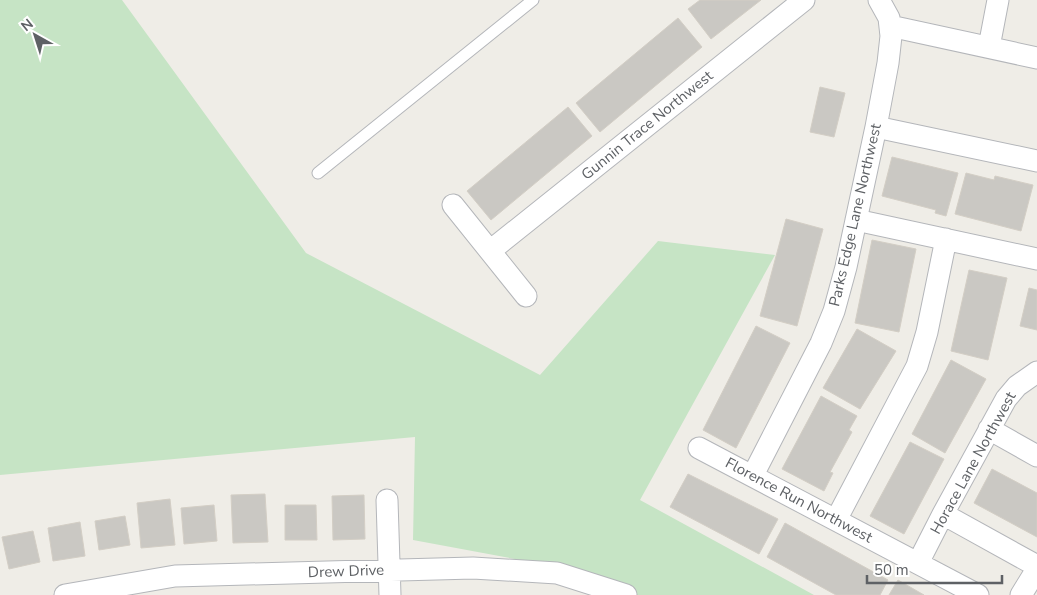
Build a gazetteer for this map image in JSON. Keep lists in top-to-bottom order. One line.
{"streets":{"street":["Gunnin Trace Northwest","Parks Edge Lane Northwest","Horace Lane Northwest","Florence Run Northwest","Drew Drive"]},"crossings":[["Parks Edge Lane Northwest","Florence Run Northwest"],["Horace Lane Northwest","Florence Run Northwest"]],"scale_bar":"50 m","north":"top left"}
